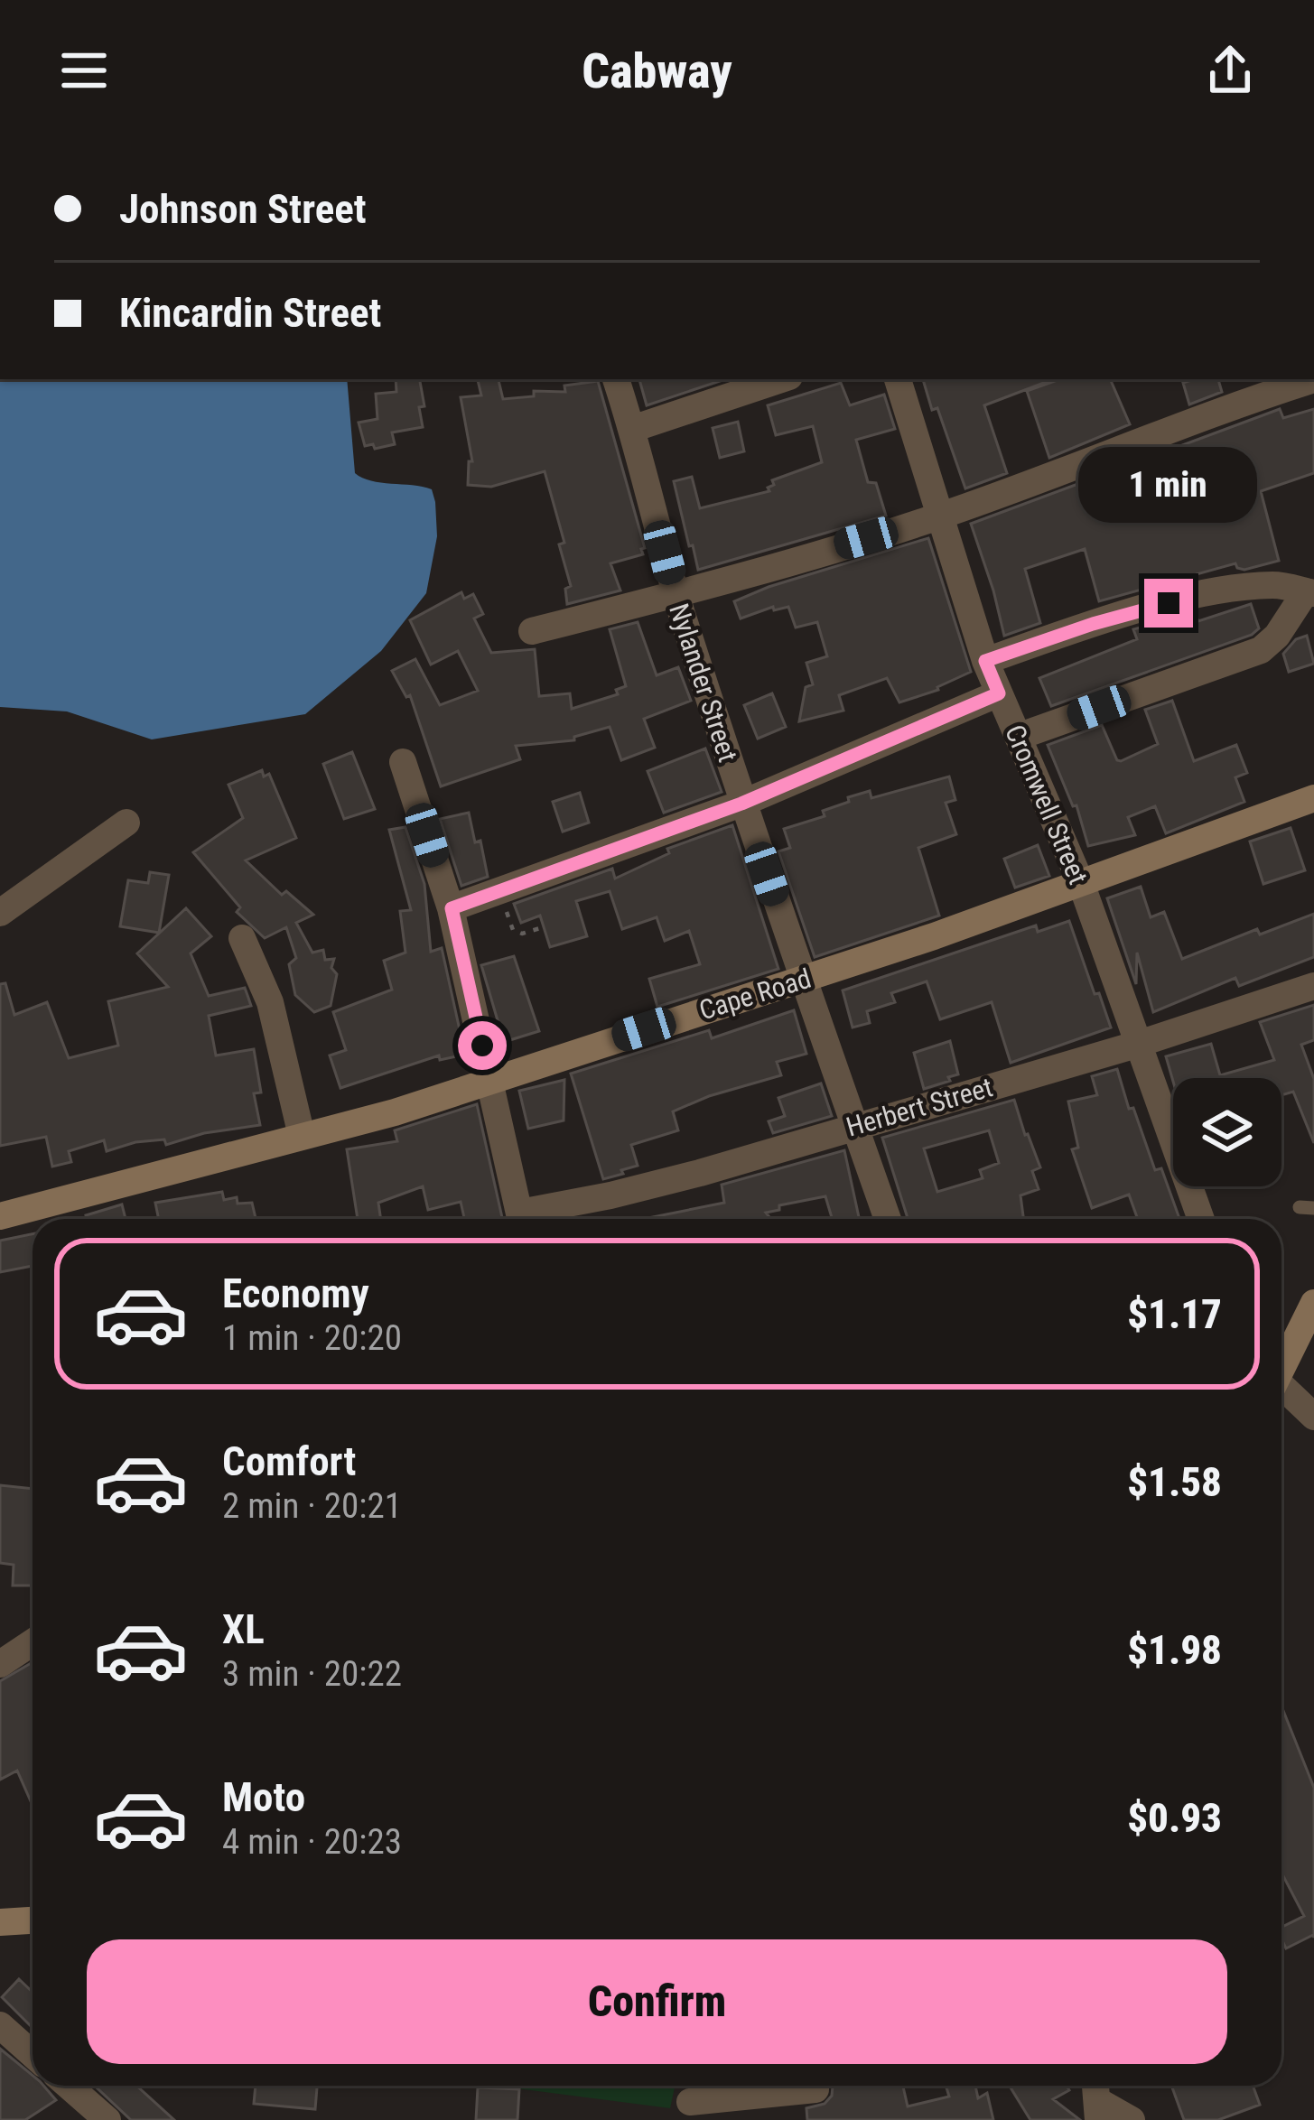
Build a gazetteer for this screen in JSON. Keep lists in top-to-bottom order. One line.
{"streets":{"street":["Nylander Street","Cromwell Street","Cape Road","Herbert Street"]},"crossings":[["Nylander Street","Cape Road"],["Nylander Street","Herbert Street"],["Cromwell Street","Cape Road"],["Cromwell Street","Herbert Street"]],"page":{"header":"Cabway","banner":["Johnson Street","Kincardin Street"],"bubble":"1 min","list":[{"name":"Economy","note":"1 min · 20:20","value":"$1.17"},{"name":"Comfort","note":"2 min · 20:21","value":"$1.58"},{"name":"XL","note":"3 min · 20:22","value":"$1.98"},{"name":"Moto","note":"4 min · 20:23","value":"$0.93"}],"buttons":"Confirm"}}
